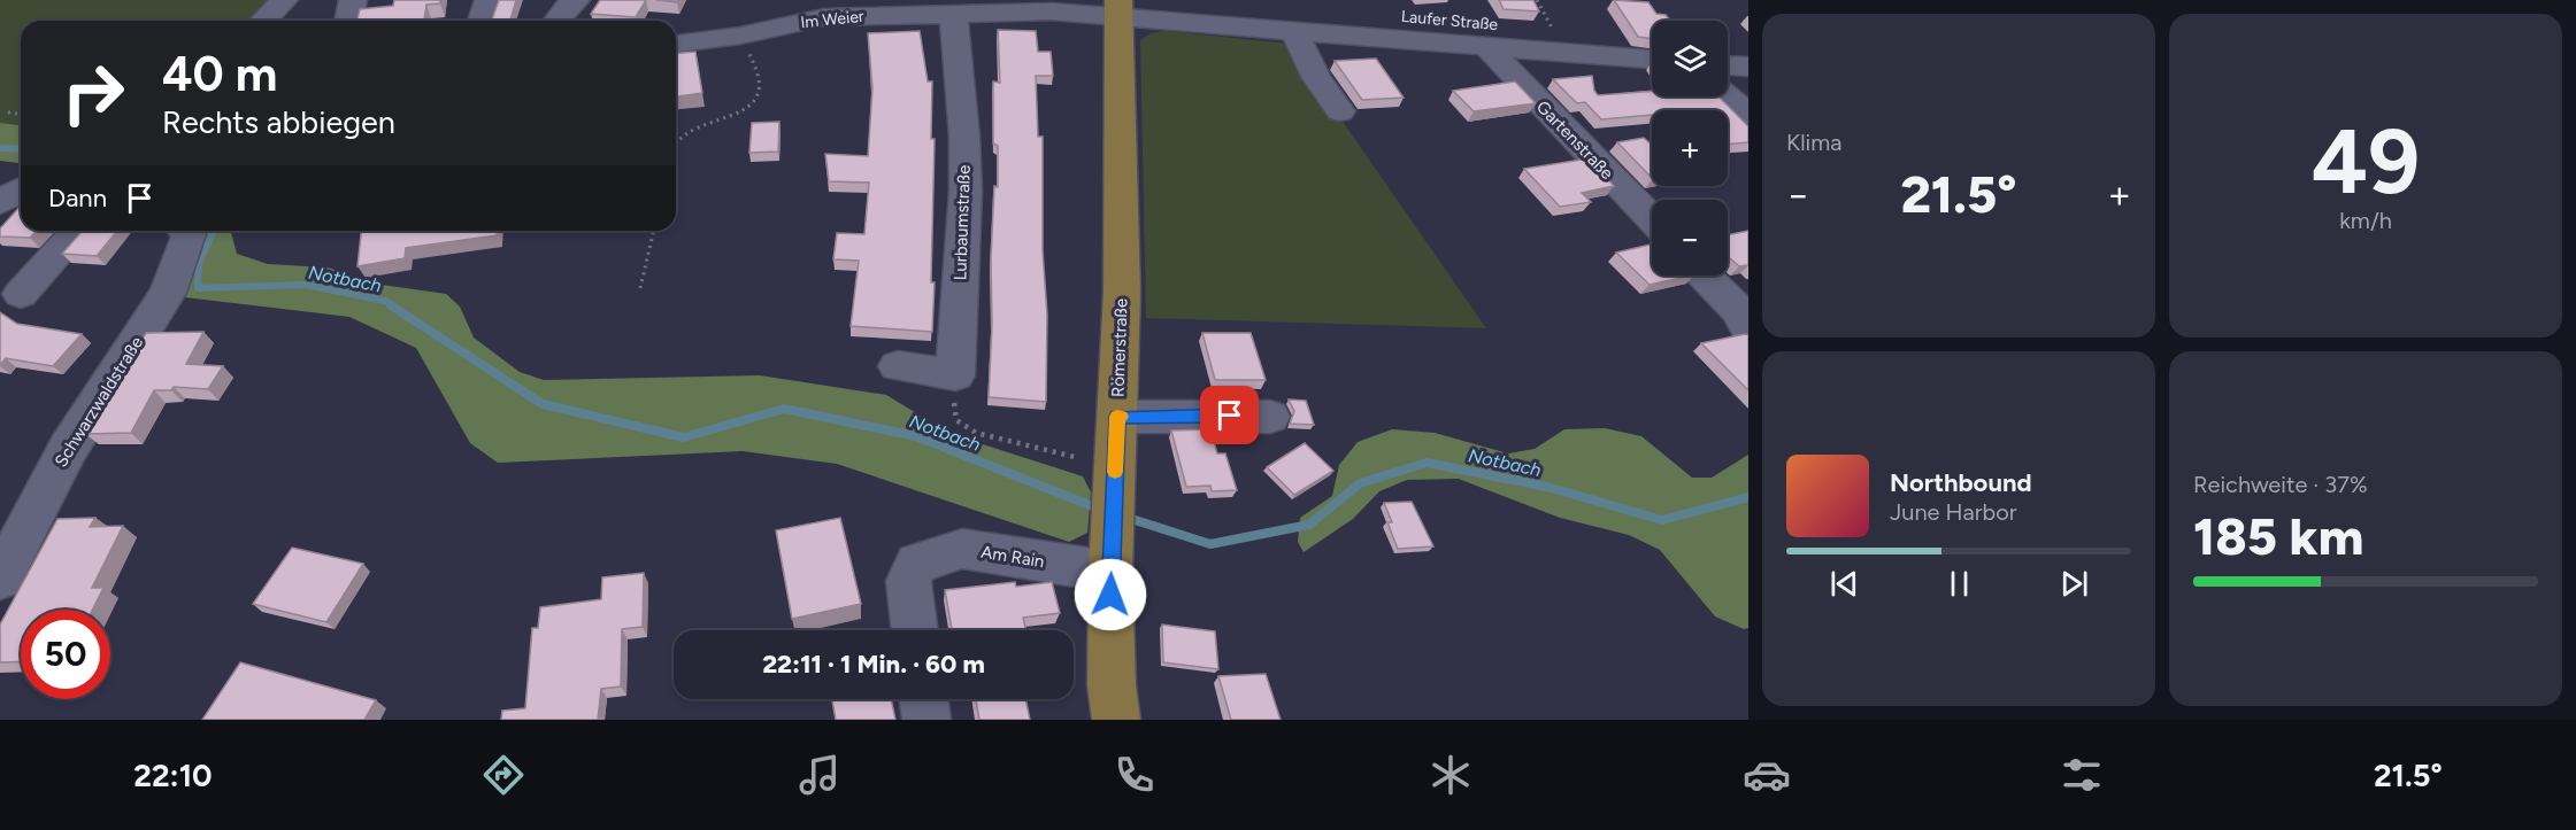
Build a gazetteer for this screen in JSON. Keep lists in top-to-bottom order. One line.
{"streets":{"main road":["Römerstraße"],"street":["Im Weier","Laufer Straße","Gartenstraße","Lurbaumstraße","Schwarzwaldstraße","Am Rain"]},"crossings":[["Im Weier","Laufer Straße"],["Im Weier","Lurbaumstraße"],["Im Weier","Römerstraße"],["Laufer Straße","Gartenstraße"],["Laufer Straße","Römerstraße"],["Römerstraße","Am Rain"]],"water":["Notbach"],"page":{"tile":["Klima",["49","km/h"],["Reichweite · 37%","185 km"]],"map_buttons":["+","−"],"turn":["40 m","Rechts abbiegen"],"then":"Dann","heat":["−","21.5°","+"],"song":["Northbound","June Harbor"],"limit":"50","trip":"22:11 · 1 Min. · 60 m","tabs":["22:10","21.5°"]}}
